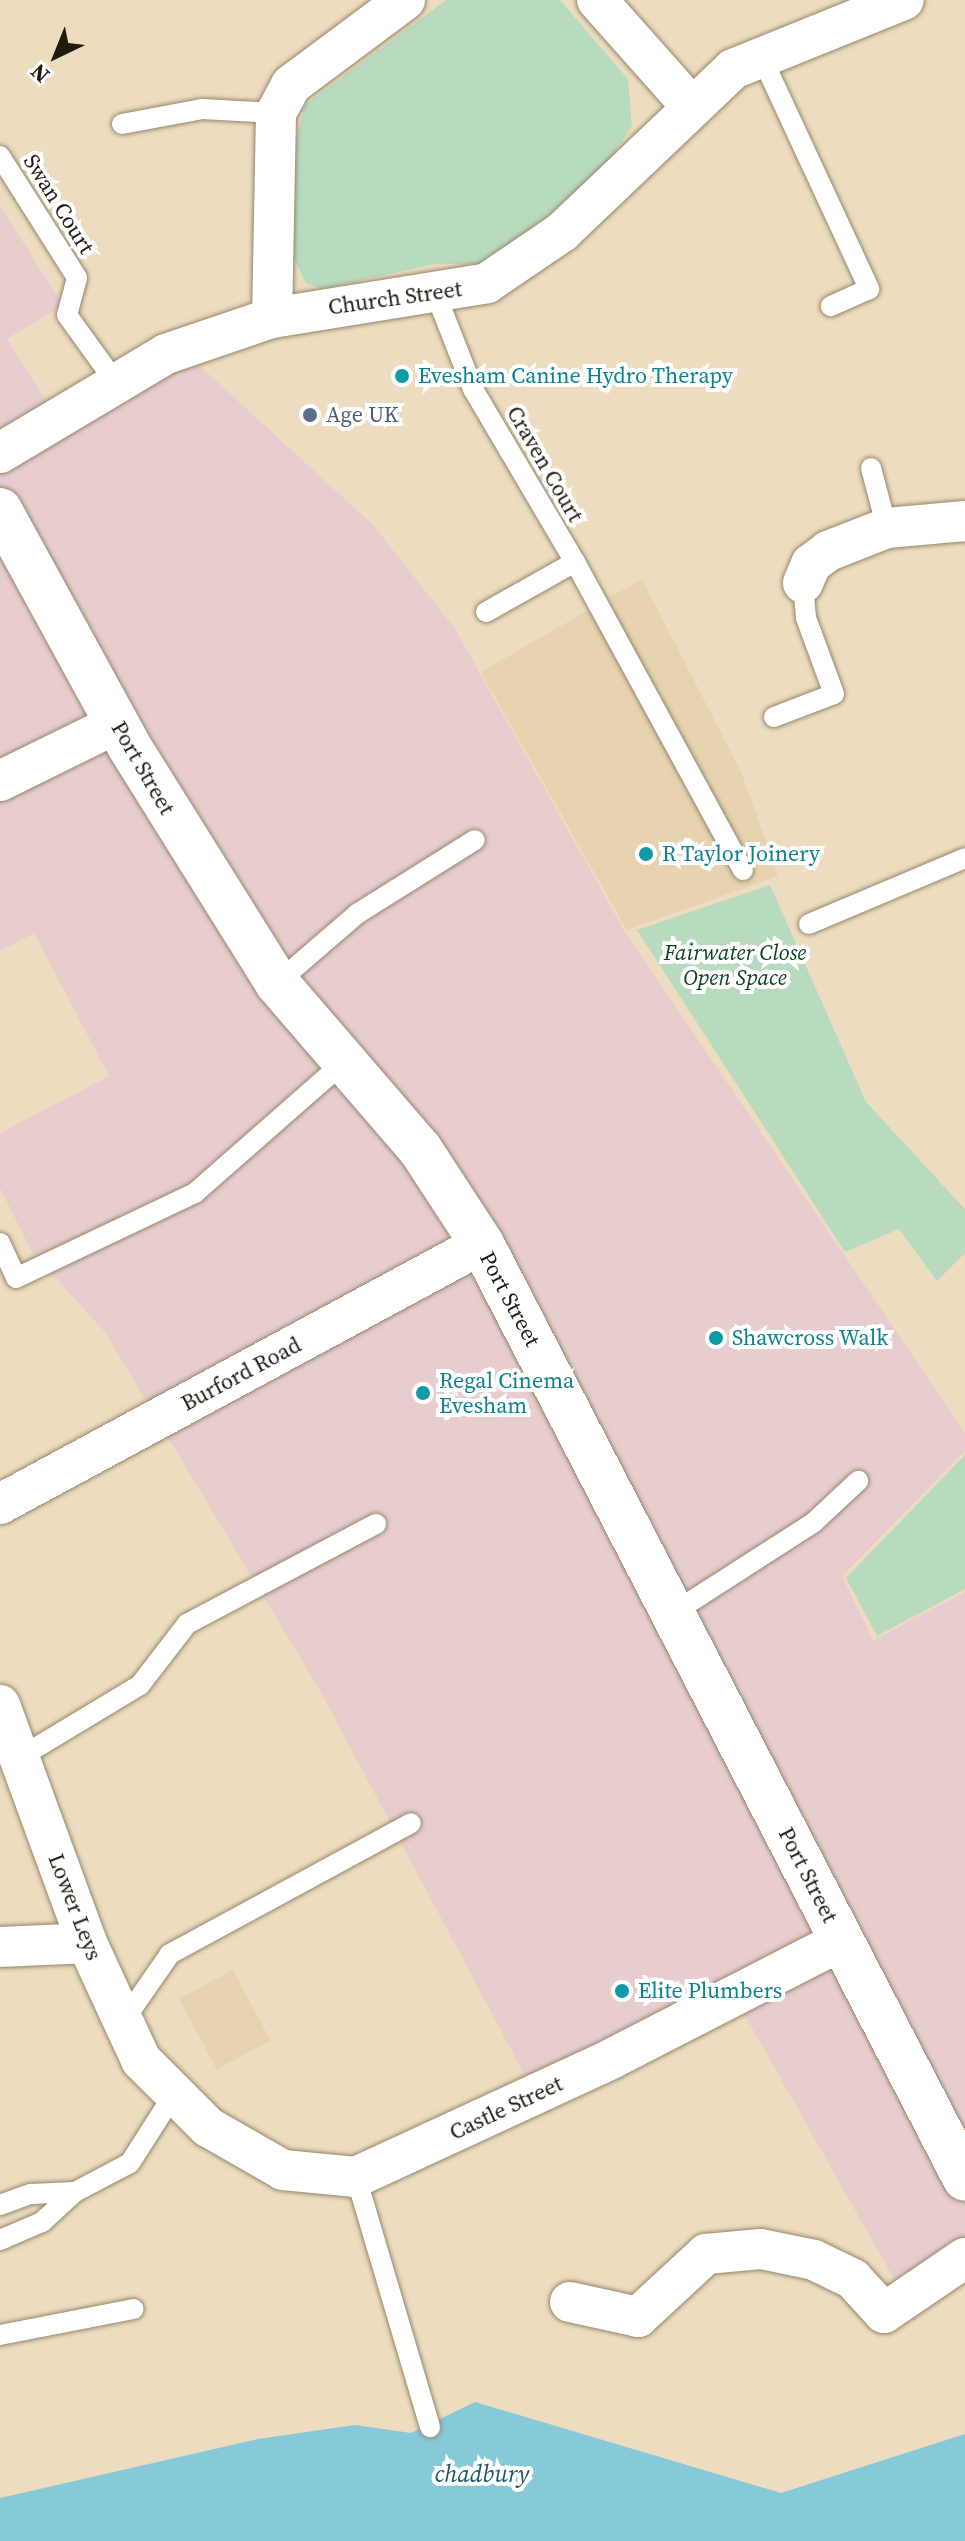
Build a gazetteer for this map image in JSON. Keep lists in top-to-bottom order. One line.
{"streets":{"main road":["Port Street"],"street":["Church Street","Burford Road","Lower Leys","Castle Street"],"lane":["Swan Court","Craven Court"]},"crossings":[["Swan Court","Church Street"],["Church Street","Craven Court"],["Port Street","Burford Road"],["Port Street","Castle Street"]],"water":["chadbury"],"parks":["Fairwater Close Open Space"],"places":["Evesham Canine Hydro Therapy","Age UK","R Taylor Joinery","Shawcross Walk","Regal Cinema Evesham","Elite Plumbers"],"north":"bottom left"}
